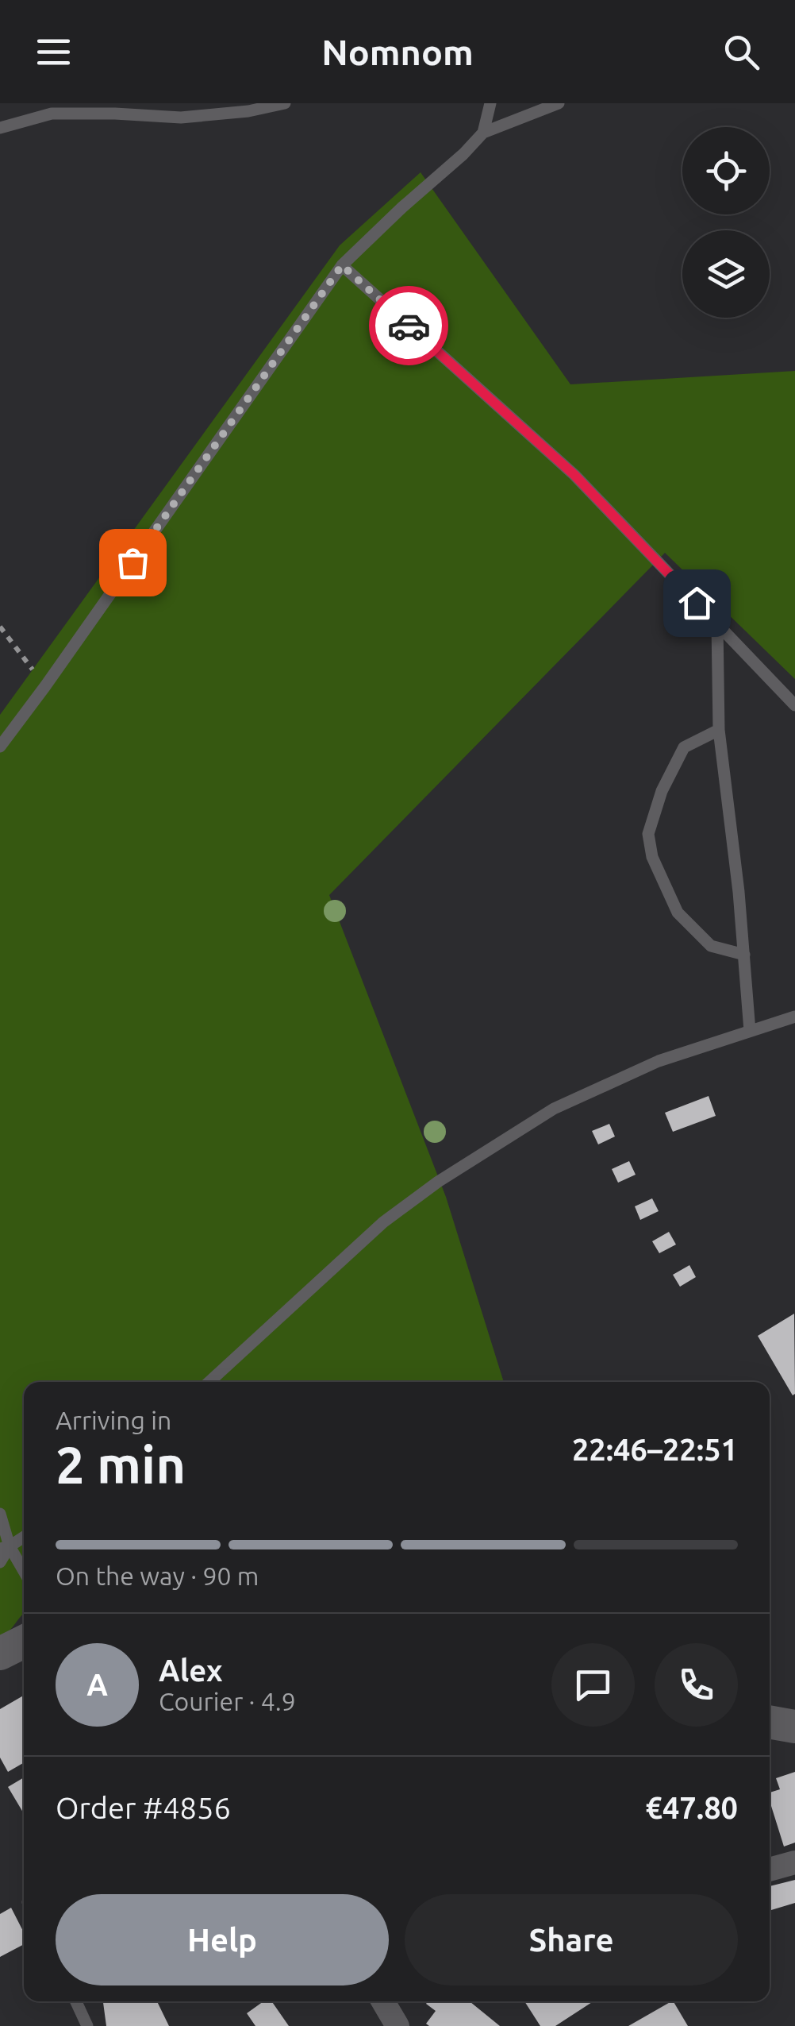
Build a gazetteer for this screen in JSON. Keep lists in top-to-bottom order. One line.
{"page":{"header":"Nomnom","heading":["2 min","Arriving in","22:46–22:51"],"panel":["Alex","Courier · 4.9","Order #4856","€47.80"],"bar":"On the way · 90 m","round":"A","buttons":["Help","Share"]}}
